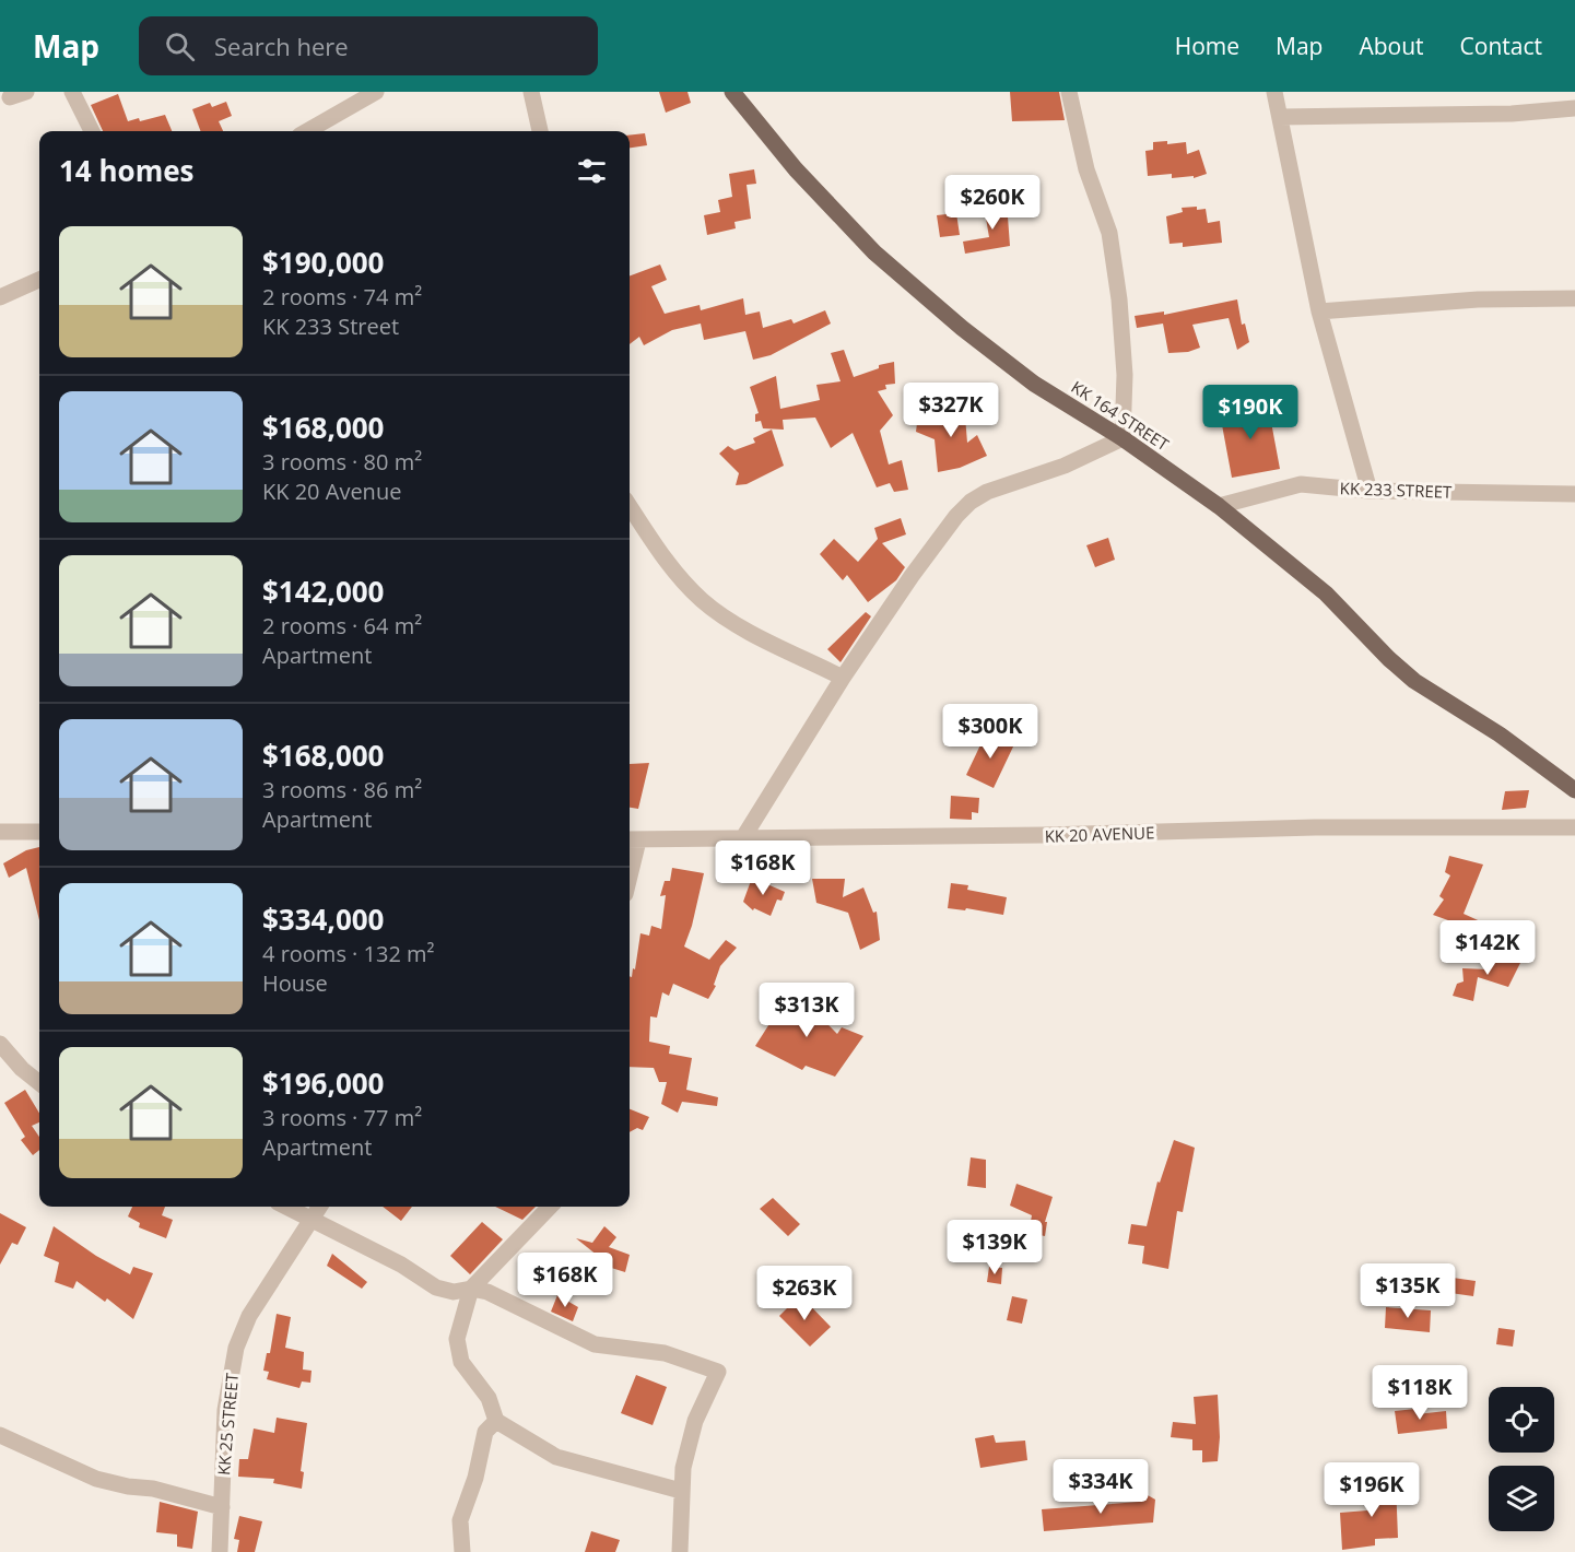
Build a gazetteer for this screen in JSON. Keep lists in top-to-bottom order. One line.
{"streets":{"main road":["KK 164 STREET"],"street":["KK 233 STREET","KK 20 AVENUE","KK 25 STREET"]},"crossings":[["KK 164 STREET","KK 233 STREET"]],"page":{"header":"Map","search":"Search here","nav":["Home","Map","About","Contact"],"heading":"14 homes","price":["$260K","$327K","$190K","$300K","$168K","$142K","$313K","$139K","$168K","$135K","$263K","$118K","$334K","$196K"],"list":[{"name":"$190,000","note":"2 rooms · 74 m² · KK 233 Street"},{"name":"$168,000","note":"3 rooms · 80 m² · KK 20 Avenue"},{"name":"$142,000","note":"2 rooms · 64 m² · Apartment"},{"name":"$168,000","note":"3 rooms · 86 m² · Apartment"},{"name":"$334,000","note":"4 rooms · 132 m² · House"},{"name":"$196,000","note":"3 rooms · 77 m² · Apartment"}]}}
